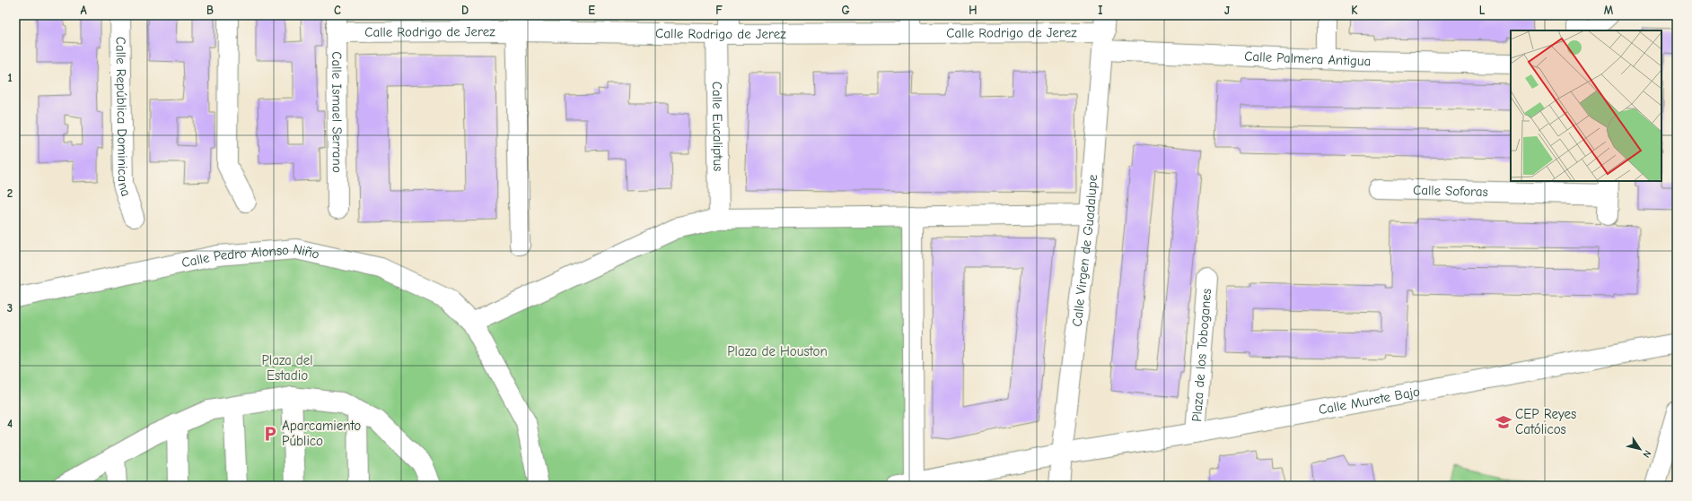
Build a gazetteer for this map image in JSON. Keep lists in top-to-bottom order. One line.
{"streets":{"street":["Calle Rodrigo de Jerez","Calle Palmera Antigua","Calle Ismael Serrano","Calle República Dominicana","Calle Eucaliptus","Calle Soforas","Calle Virgen de Guadalupe","Calle Pedro Alonso Niño","Plaza de los Toboganes","Calle Murete Bajo"]},"crossings":[["Calle Rodrigo de Jerez","Calle Palmera Antigua"],["Calle Rodrigo de Jerez","Calle Ismael Serrano"],["Calle Rodrigo de Jerez","Calle Eucaliptus"],["Calle Rodrigo de Jerez","Calle Virgen de Guadalupe"],["Calle Palmera Antigua","Calle Virgen de Guadalupe"],["Calle Virgen de Guadalupe","Calle Murete Bajo"],["Plaza de los Toboganes","Calle Murete Bajo"]],"parks":["Plaza de Houston","Plaza del Estadio"],"places":{"school or university":["CEP Reyes Católicos"],"parking":["Aparcamiento Público"]},"north":"bottom right","grid":{"columns":["A","B","C","D","E","F","G","H","I","J","K","L","M"],"rows":["1","2","3","4"]}}
